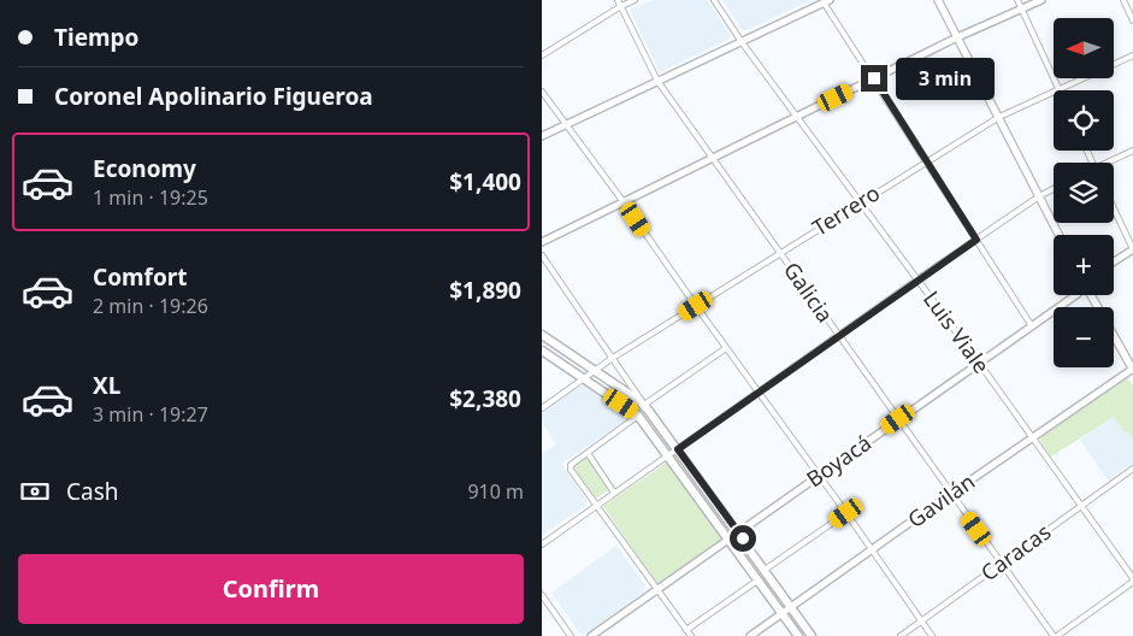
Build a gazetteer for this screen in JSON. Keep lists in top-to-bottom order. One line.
{"streets":{"street":["Terrero","Galicia","Luis Viale","Boyacá","Gavilán","Caracas"]},"crossings":[["Terrero","Galicia"],["Terrero","Luis Viale"],["Galicia","Boyacá"],["Galicia","Gavilán"],["Galicia","Caracas"],["Luis Viale","Boyacá"],["Luis Viale","Gavilán"],["Luis Viale","Caracas"]],"north":"left","page":{"banner":["Tiempo","Coronel Apolinario Figueroa"],"map_buttons":["+","−"],"bubble":"3 min","list":[{"name":"Economy","note":"1 min · 19:25","value":"$1,400"},{"name":"Comfort","note":"2 min · 19:26","value":"$1,890"},{"name":"XL","note":"3 min · 19:27","value":"$2,380"}],"pay":["Cash","910 m"],"buttons":"Confirm"}}
